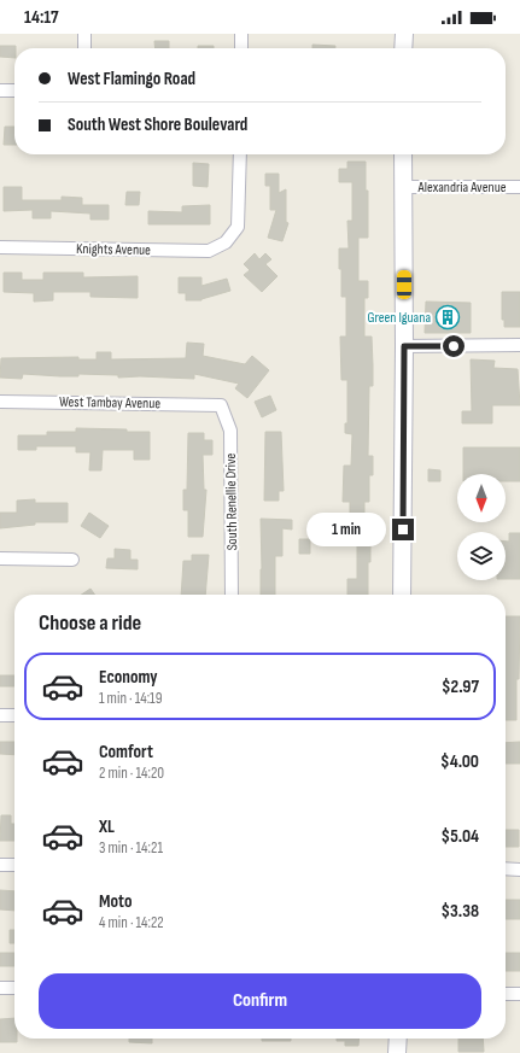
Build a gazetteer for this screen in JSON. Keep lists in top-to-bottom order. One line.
{"streets":{"street":["Alexandria Avenue","Knights Avenue","West Tambay Avenue","South Renellie Drive"]},"crossings":[["West Tambay Avenue","South Renellie Drive"]],"places":{"building":["Green Iguana"]},"north":"bottom","page":{"status":"14:17","banner":["West Flamingo Road","South West Shore Boulevard"],"bubble":"1 min","heading":"Choose a ride","list":[{"name":"Economy","note":"1 min · 14:19","value":"$2.97"},{"name":"Comfort","note":"2 min · 14:20","value":"$4.00"},{"name":"XL","note":"3 min · 14:21","value":"$5.04"},{"name":"Moto","note":"4 min · 14:22","value":"$3.38"}],"buttons":"Confirm"}}
